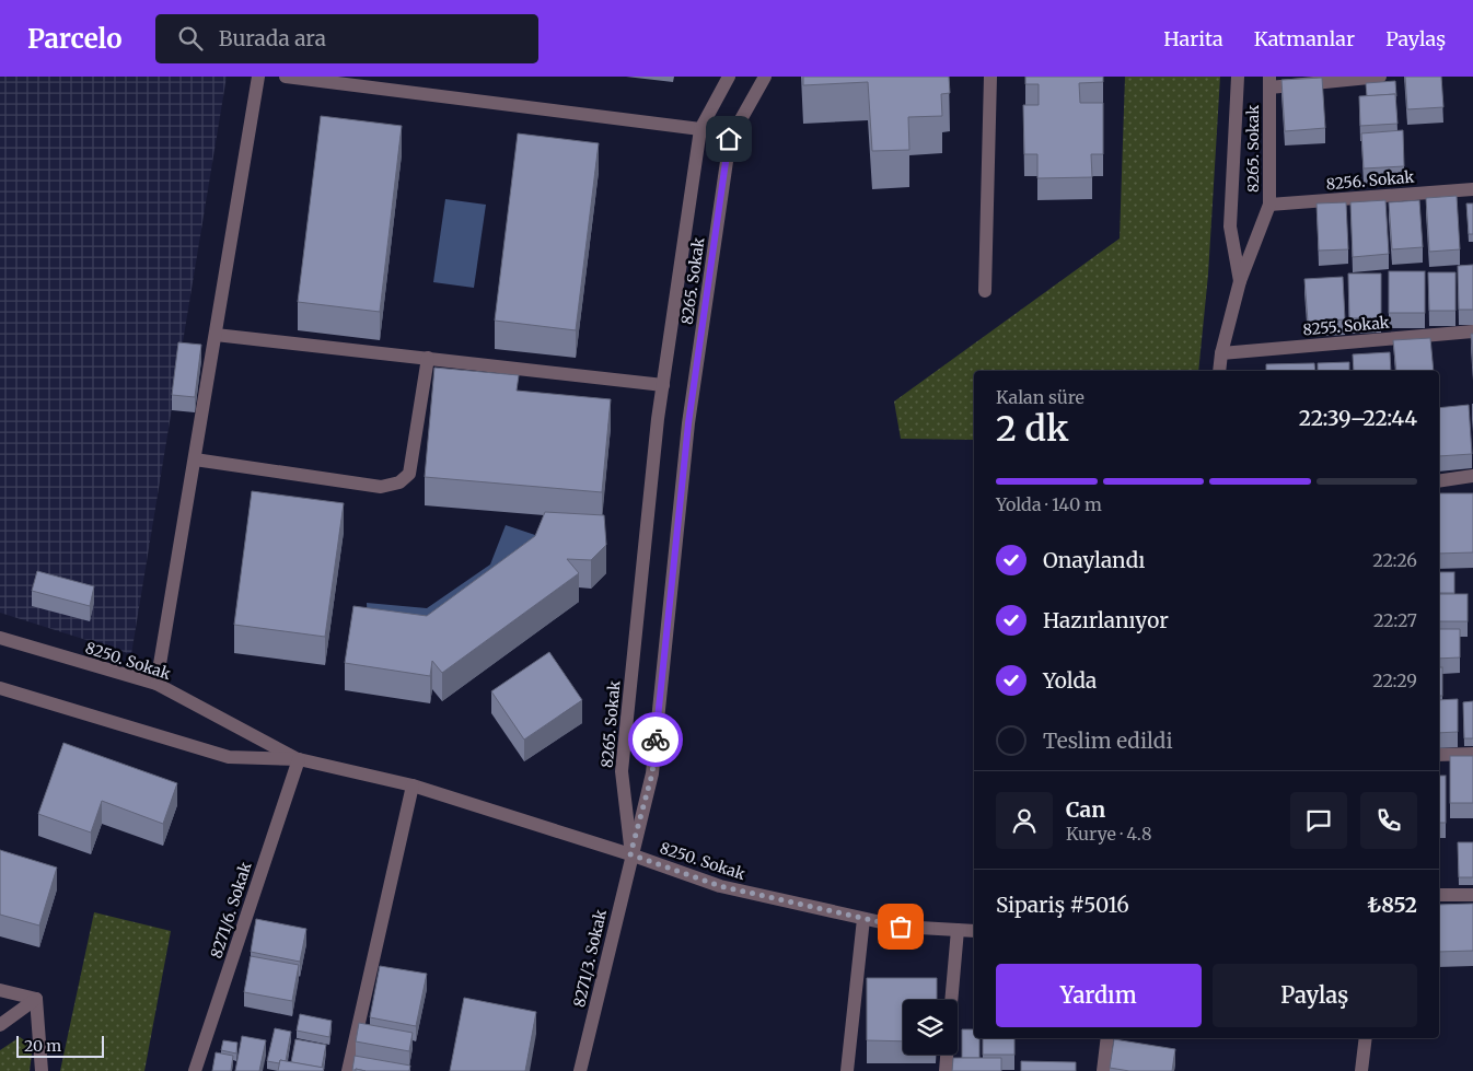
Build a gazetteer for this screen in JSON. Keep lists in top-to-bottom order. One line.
{"streets":{"street":["8265. Sokak","8256. Sokak","8255. Sokak","8250. Sokak","8271/6. Sokak","8271/3. Sokak"]},"crossings":[["8265. Sokak","8256. Sokak"],["8265. Sokak","8255. Sokak"],["8265. Sokak","8250. Sokak"],["8265. Sokak","8271/3. Sokak"],["8250. Sokak","8271/6. Sokak"],["8250. Sokak","8271/3. Sokak"]],"scale_bar":"20 m","page":{"header":"Parcelo","search":"Burada ara","nav":["Harita","Katmanlar","Paylaş"],"heading":["2 dk","Kalan süre","22:39–22:44"],"panel":["Can","Kurye · 4.8","Sipariş #5016","₺852"],"bar":"Yolda · 140 m","list":[["Onaylandı","22:26"],["Hazırlanıyor","22:27"],["Yolda","22:29"],"Teslim edildi"],"buttons":["Yardım","Paylaş"],"scale":"20 m"}}
